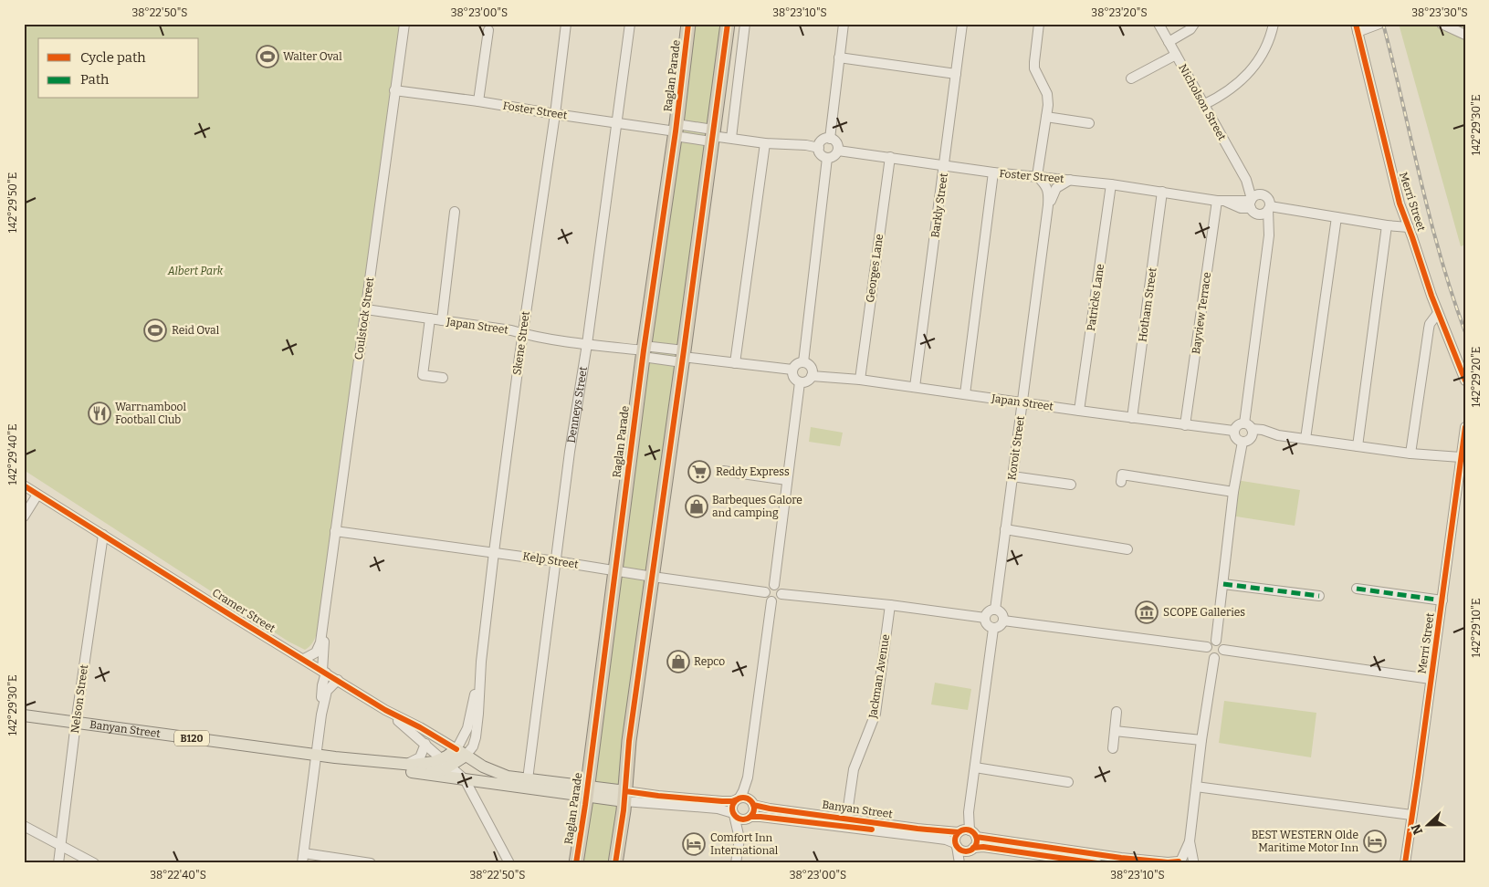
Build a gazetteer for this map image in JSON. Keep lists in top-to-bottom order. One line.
{"streets":{"highway":["Raglan Parade"],"main road":["Banyan Street","B120"],"street":["Nicholson Street","Foster Street","Merri Street","Barkly Street","Georges Lane","Patricks Lane","Hotham Street","Bayview Terrace","Coulstock Street","Japan Street","Skene Street","Denneys Street","Koroit Street","Kelp Street","Cramer Street","Jackman Avenue","Nelson Street"]},"crossings":[["Raglan Parade","Foster Street"],["Raglan Parade","Japan Street"],["Raglan Parade","Kelp Street"],["Raglan Parade","B120"],["Nicholson Street","Foster Street"],["Foster Street","Barkly Street"],["Foster Street","Georges Lane"],["Foster Street","Patricks Lane"],["Foster Street","Hotham Street"],["Foster Street","Bayview Terrace"],["Foster Street","Coulstock Street"],["Foster Street","Skene Street"],["Foster Street","Denneys Street"],["Foster Street","Koroit Street"],["Barkly Street","Japan Street"],["Georges Lane","Japan Street"],["Patricks Lane","Japan Street"],["Hotham Street","Japan Street"],["Bayview Terrace","Japan Street"],["Coulstock Street","Japan Street"],["Coulstock Street","Kelp Street"],["Coulstock Street","Cramer Street"],["Japan Street","Skene Street"],["Japan Street","Denneys Street"],["Japan Street","Koroit Street"],["Skene Street","Kelp Street"],["Skene Street","Cramer Street"],["Skene Street","Banyan Street"],["Skene Street","B120"],["Denneys Street","Kelp Street"],["Denneys Street","B120"],["Cramer Street","Nelson Street"],["Cramer Street","Banyan Street"],["Cramer Street","B120"],["Jackman Avenue","Banyan Street"],["Nelson Street","Banyan Street"],["Banyan Street","B120"]],"parks":["Albert Park"],"places":{"sports":["Walter Oval","Reid Oval"],"restaurant":["Warrnambool Football Club"],"supermarket":["Reddy Express"],"shop":["Barbeques Galore and camping","Repco"],"museum":["SCOPE Galleries"],"hotel":["BEST WESTERN Olde Maritime Motor Inn","Comfort Inn International"]},"legend":["Cycle path","Path"],"north":"left","coordinates":["38°22'50\"S","38°23'00\"S","38°23'10\"S","38°23'20\"S","38°23'30\"S","142°29'30\"E","142°29'50\"E","142°29'20\"E","142°29'40\"E","142°29'10\"E","38°22'40\"S"]}
